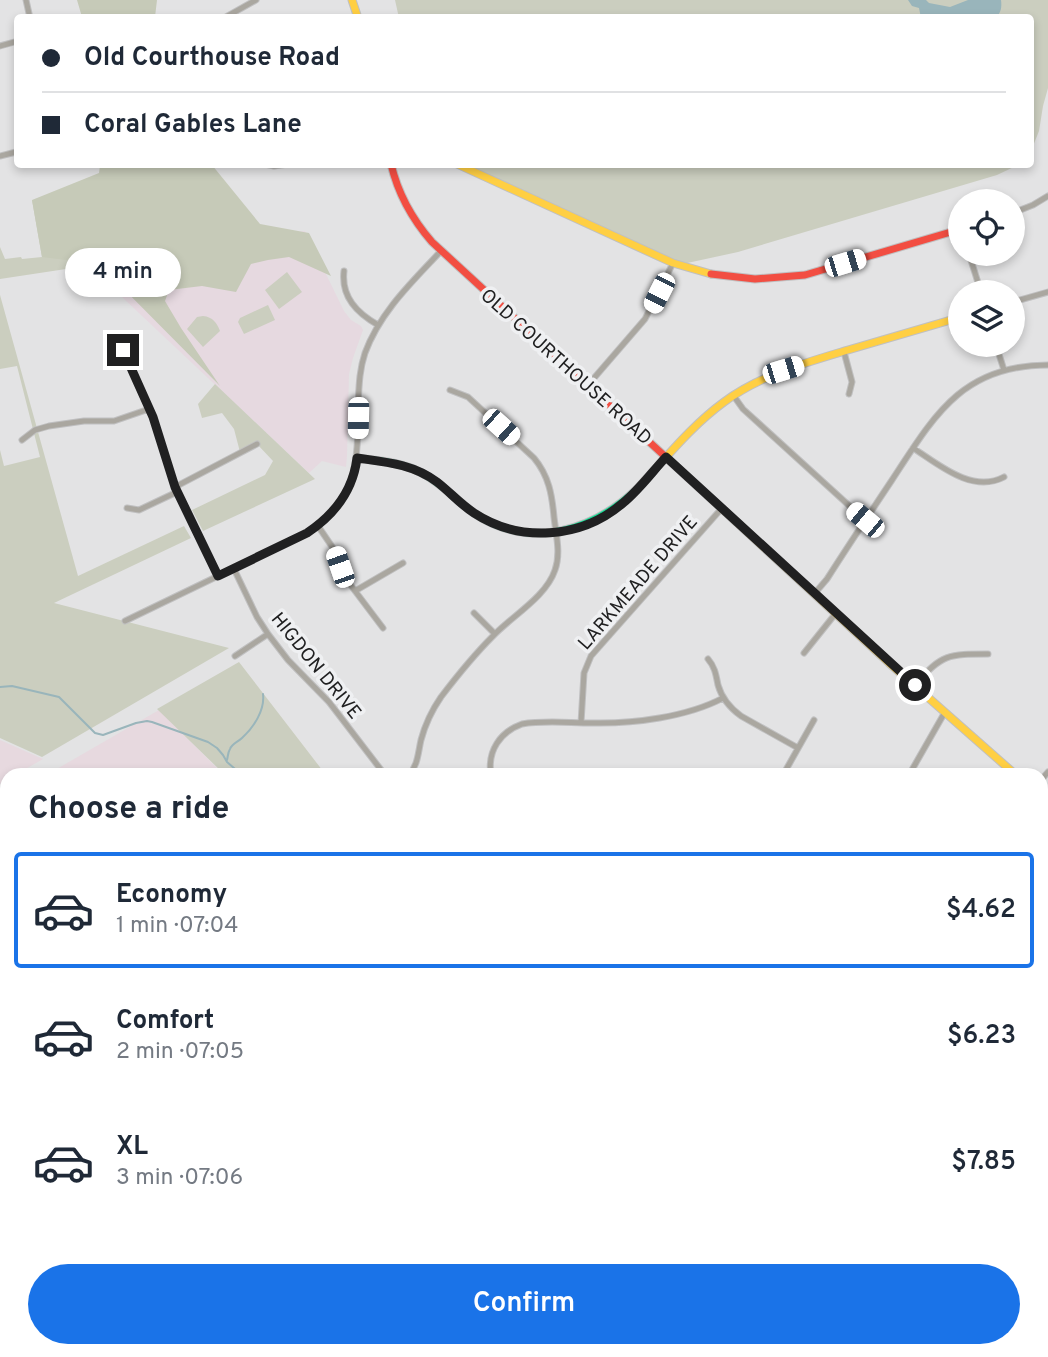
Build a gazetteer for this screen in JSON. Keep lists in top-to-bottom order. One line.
{"streets":{"street":["OLD COURTHOUSE ROAD","LARKMEADE DRIVE","HIGDON DRIVE"]},"crossings":[["OLD COURTHOUSE ROAD","LARKMEADE DRIVE"]],"page":{"banner":["Old Courthouse Road","Coral Gables Lane"],"bubble":"4 min","heading":"Choose a ride","list":[{"name":"Economy","note":"1 min · 07:04","value":"$4.62"},{"name":"Comfort","note":"2 min · 07:05","value":"$6.23"},{"name":"XL","note":"3 min · 07:06","value":"$7.85"}],"buttons":"Confirm"}}
